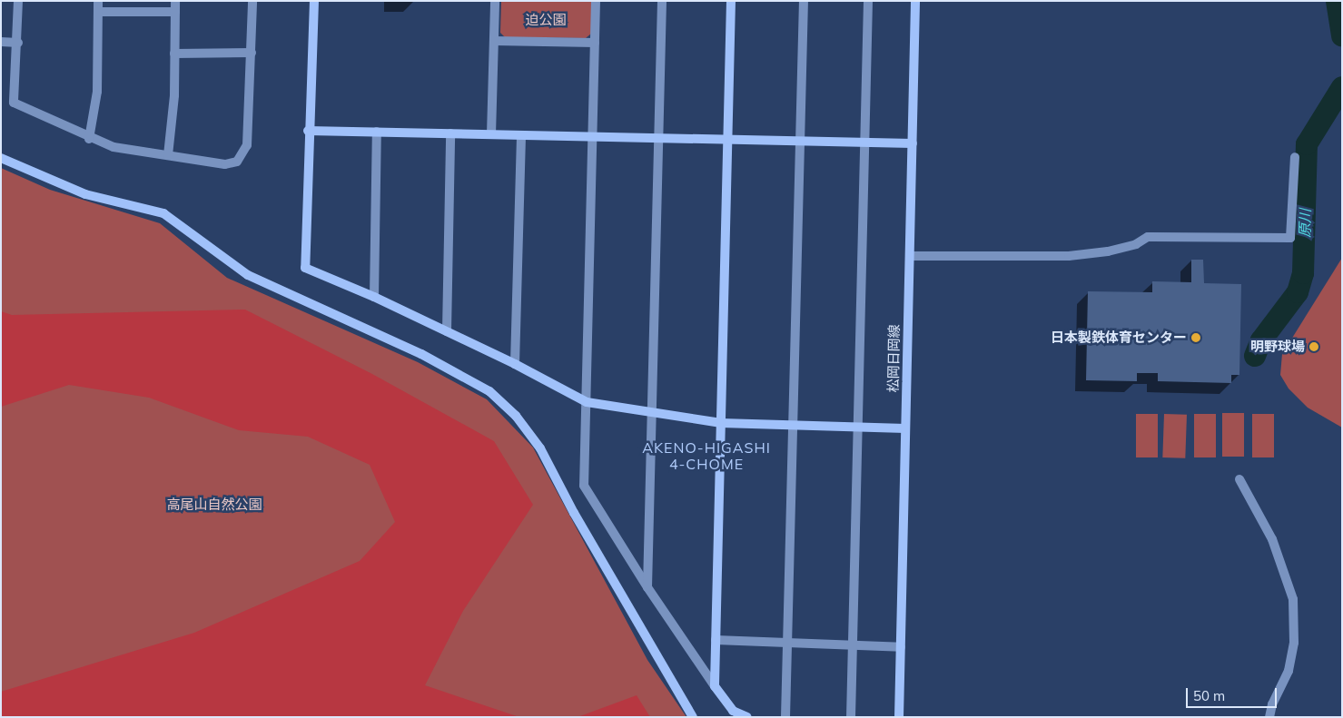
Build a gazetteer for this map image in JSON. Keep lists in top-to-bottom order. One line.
{"streets":{"street":["松岡日岡線"]},"districts":["AKENO-HIGASHI 4-CHOME"],"water":["原川"],"parks":["迫公園","高尾山自然公園"],"places":["日本製鉄体育センター","明野球場"],"scale_bar":"50 m"}
